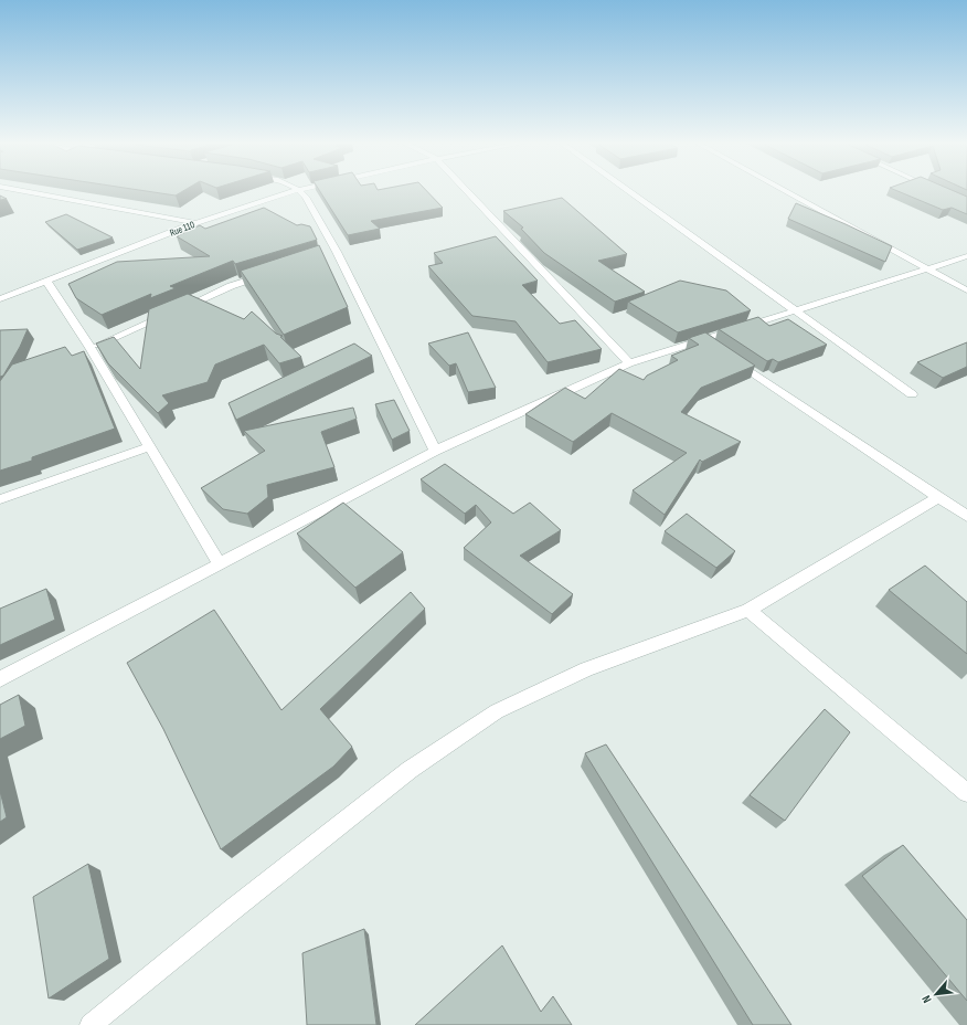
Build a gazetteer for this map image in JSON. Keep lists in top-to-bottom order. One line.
{"streets":{"street":["Rue 110"]},"north":"bottom left"}
